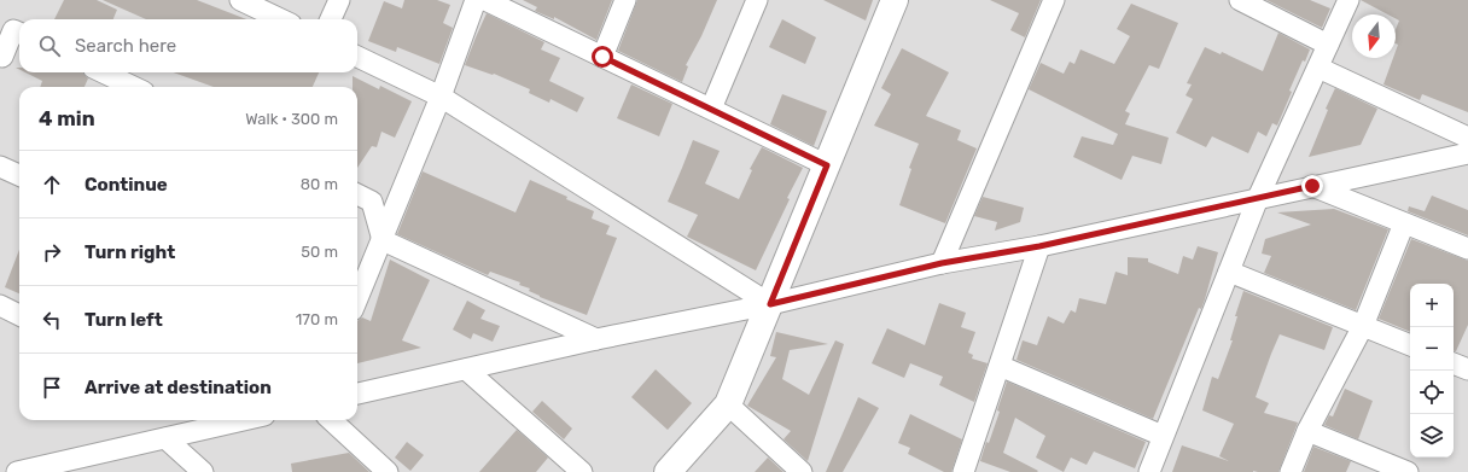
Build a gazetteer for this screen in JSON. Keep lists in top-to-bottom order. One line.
{"north":"bottom","page":{"search":"Search here","heading":["4 min","Walk · 300 m"],"list":[["Continue","80 m"],["Turn right","50 m"],["Turn left","170 m"],"Arrive at destination"],"map_buttons":["+","−"]}}
